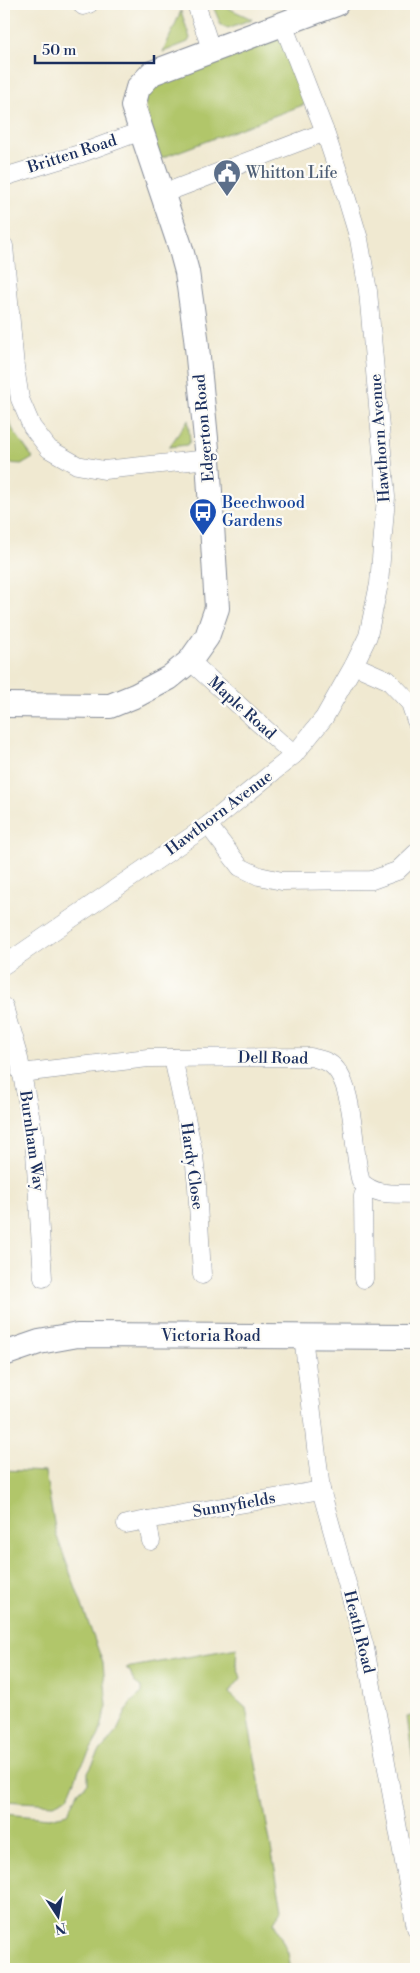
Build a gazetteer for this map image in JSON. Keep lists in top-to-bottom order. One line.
{"streets":{"street":["Britten Road","Edgerton Road","Hawthorn Avenue","Maple Road","Dell Road","Burnham Way","Hardy Close","Victoria Road","Sunnyfields","Heath Road"]},"crossings":[["Britten Road","Edgerton Road"],["Edgerton Road","Maple Road"],["Hawthorn Avenue","Maple Road"],["Dell Road","Burnham Way"],["Dell Road","Hardy Close"],["Victoria Road","Heath Road"],["Sunnyfields","Heath Road"]],"places":{"public building":["Whitton Life"],"bus stop":["Beechwood Gardens"]},"scale_bar":"50 m","north":"bottom"}
